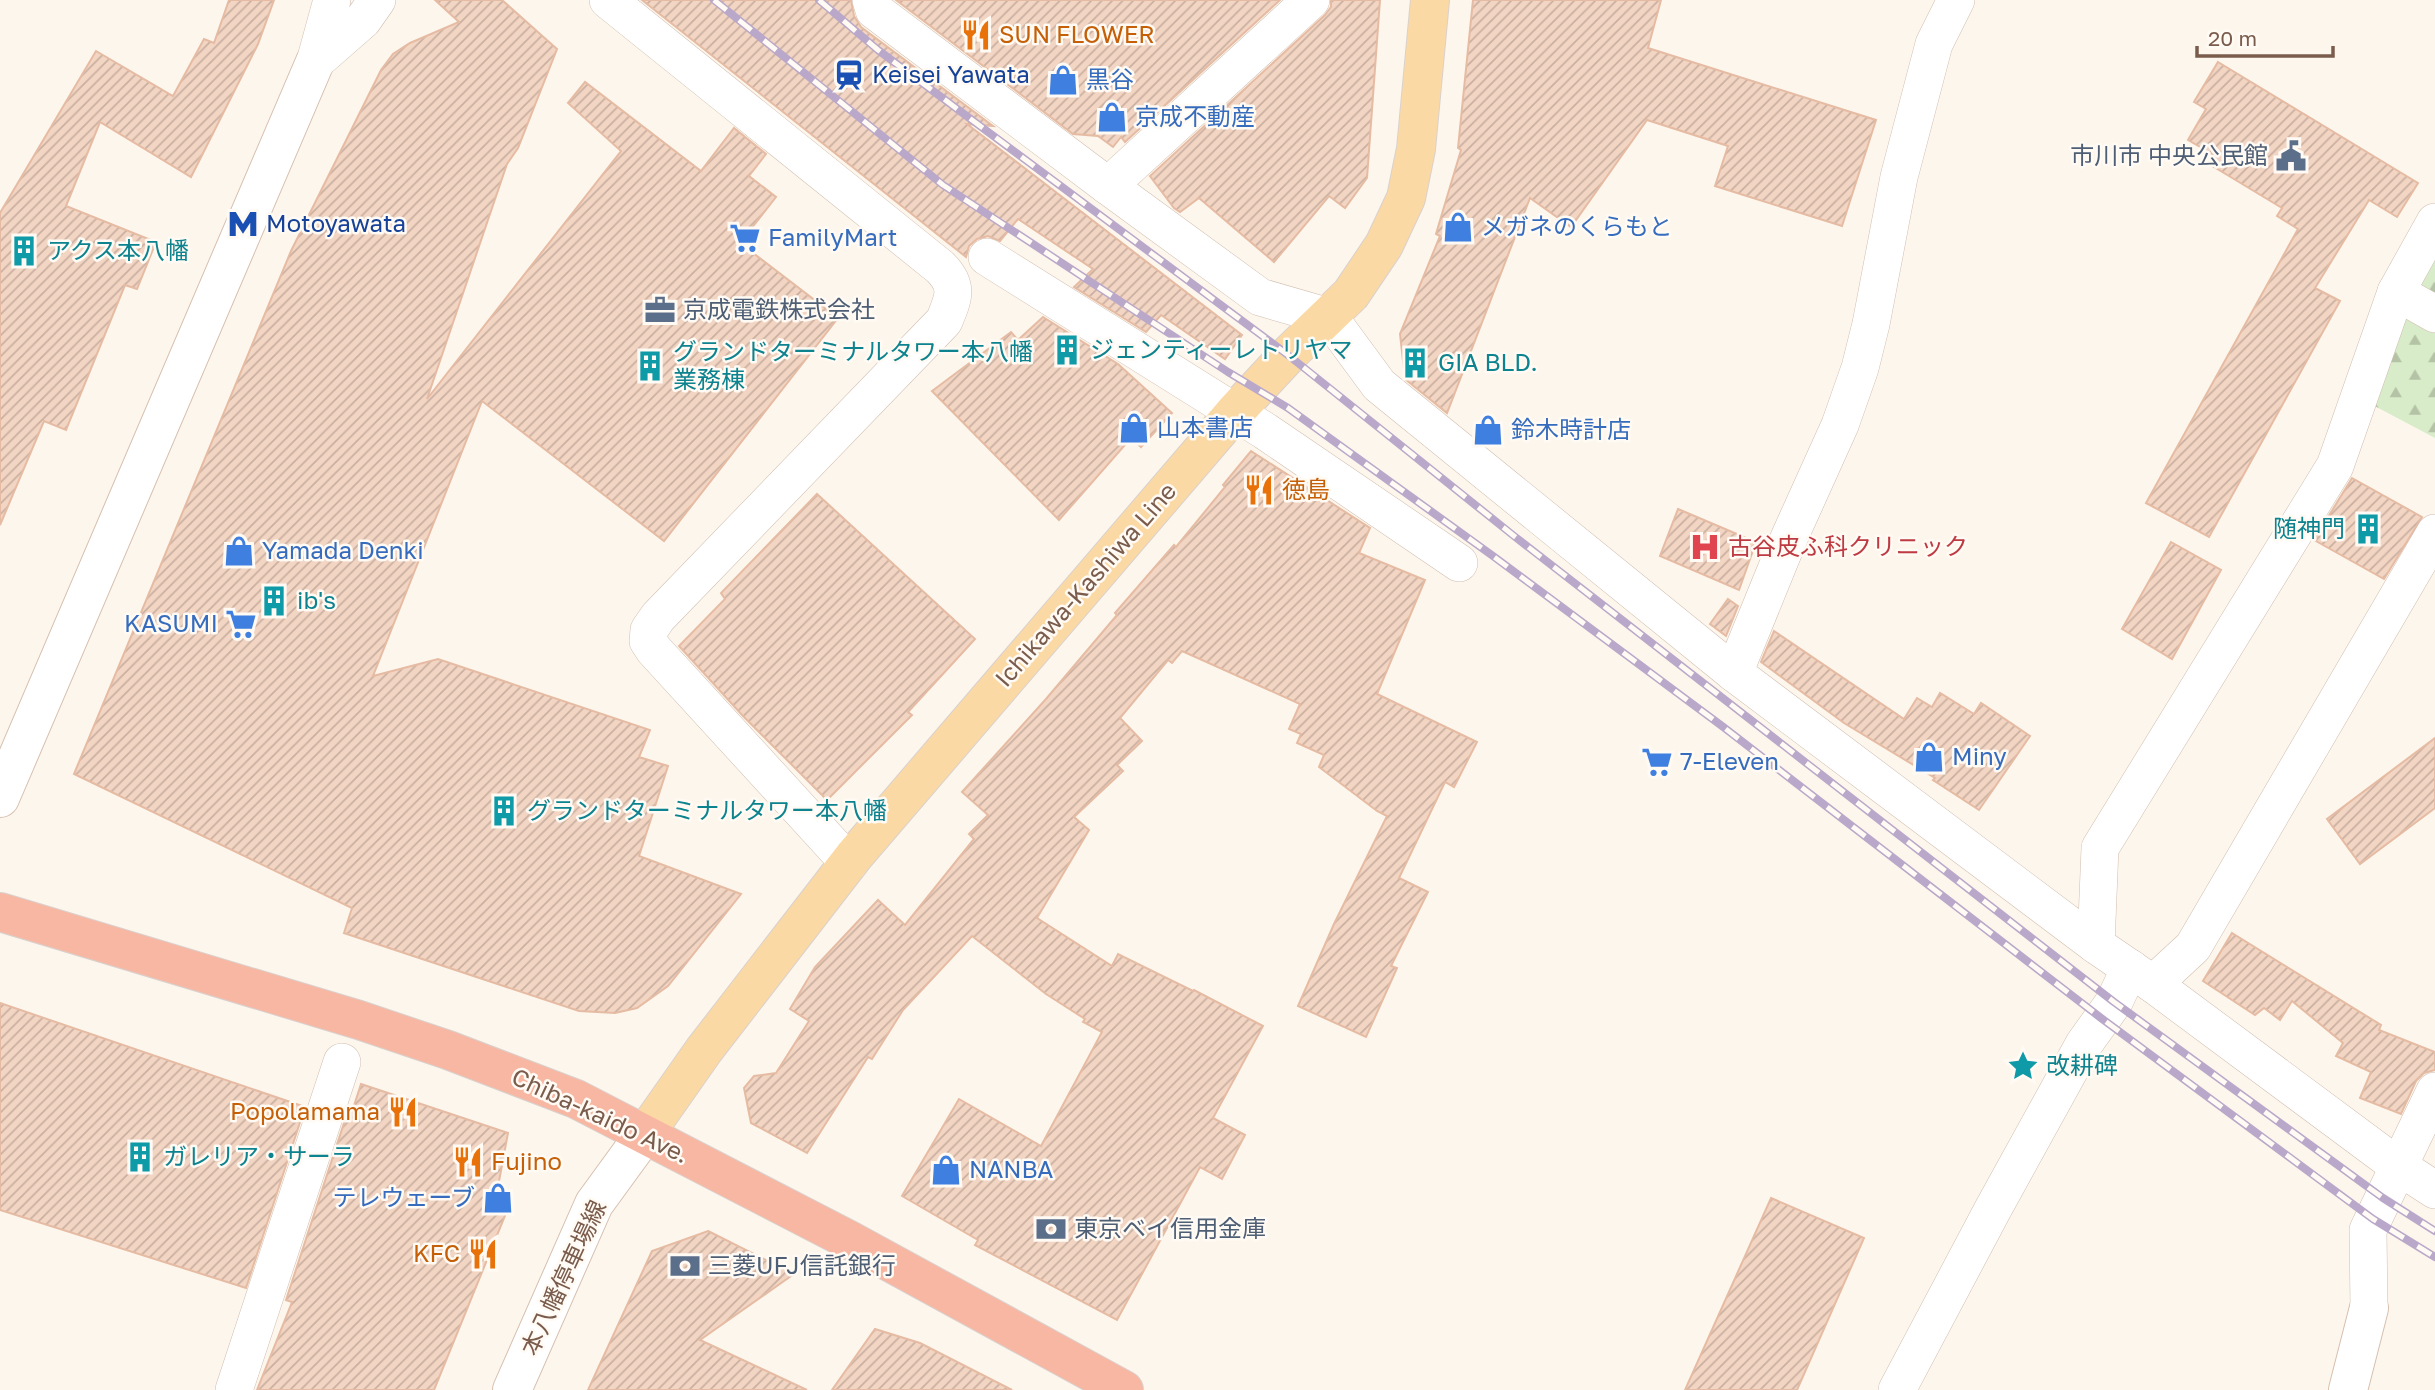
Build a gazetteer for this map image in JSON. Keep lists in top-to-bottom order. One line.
{"streets":{"highway":["Chiba-kaido Ave."],"main road":["Ichikawa-Kashiwa Line"],"street":["本八幡停車場線"]},"crossings":[["Ichikawa-Kashiwa Line","Chiba-kaido Ave."],["Ichikawa-Kashiwa Line","本八幡停車場線"],["Chiba-kaido Ave.","本八幡停車場線"]],"places":{"restaurant":["SUN FLOWER","徳島","Popolamama","Fujino","KFC"],"station":["Keisei Yawata"],"shop":["黒谷","京成不動産","メガネのくらもと","山本書店","鈴木時計店","Yamada Denki","Miny","NANBA","テレウェーブ"],"public building":["市川市 中央公民館"],"metro station":["Motoyawata"],"supermarket":["FamilyMart","KASUMI","7-Eleven"],"building":["アクス本八幡","ジェンティーレトリヤマ","GIA BLD.","グランドターミナルタワー本八幡 業務棟","随神門","ib's","グランドターミナルタワー本八幡","ガレリア・サーラ"],"office":["京成電鉄株式会社"],"hospital":["古谷皮ふ科クリニック"],"place":["改耕碑"],"bank":["東京ベイ信用金庫","三菱UFJ信託銀行"]},"scale_bar":"20 m"}
